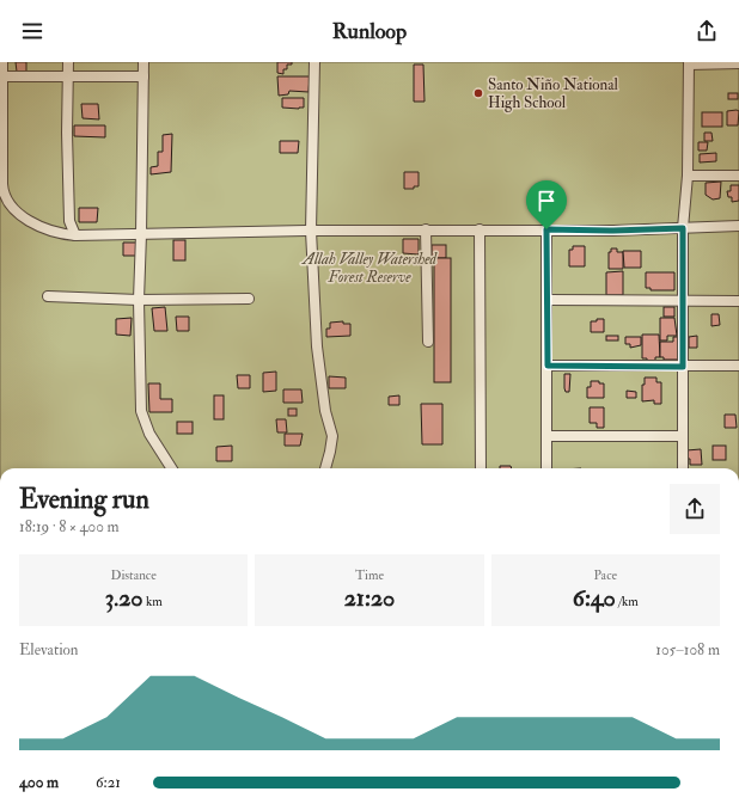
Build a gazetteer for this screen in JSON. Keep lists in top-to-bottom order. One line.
{"parks":["Allah Valley Watershed Forest Reserve"],"places":["Santo Niño National High School"],"page":{"header":"Runloop","heading":["Evening run","18:19 · 8 × 400 m"],"stats":[["Distance","3.20 km"],["Time","21:20"],["Pace","6:40 /km"]],"chart":["Elevation","105–108 m"],"list":[{"name":"400 m","note":"6:21"}]}}
